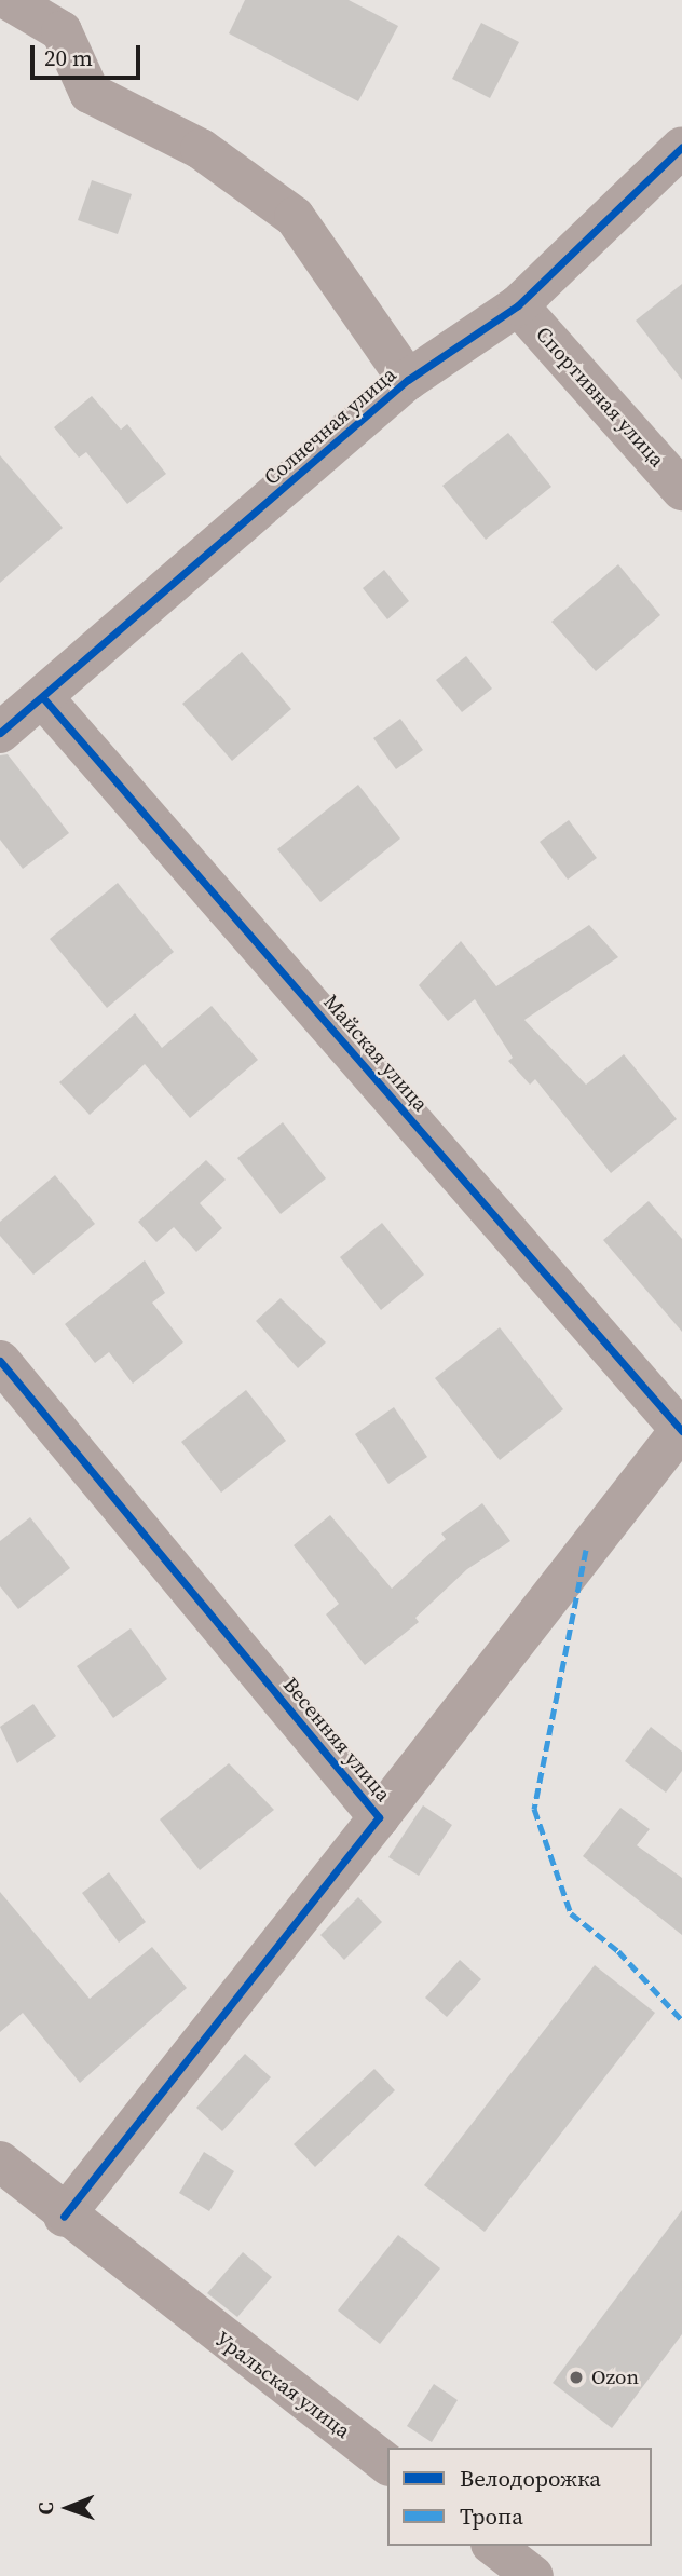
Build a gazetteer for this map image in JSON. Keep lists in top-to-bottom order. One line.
{"streets":{"street":["Спортивная улица","Солнечная улица","Майская улица","Весенняя улица","Уральская улица"]},"crossings":[["Спортивная улица","Солнечная улица"],["Солнечная улица","Майская улица"],["Весенняя улица","Уральская улица"]],"places":["Ozon"],"legend":["Велодорожка","Тропа"],"scale_bar":"20 m","north":"left"}
